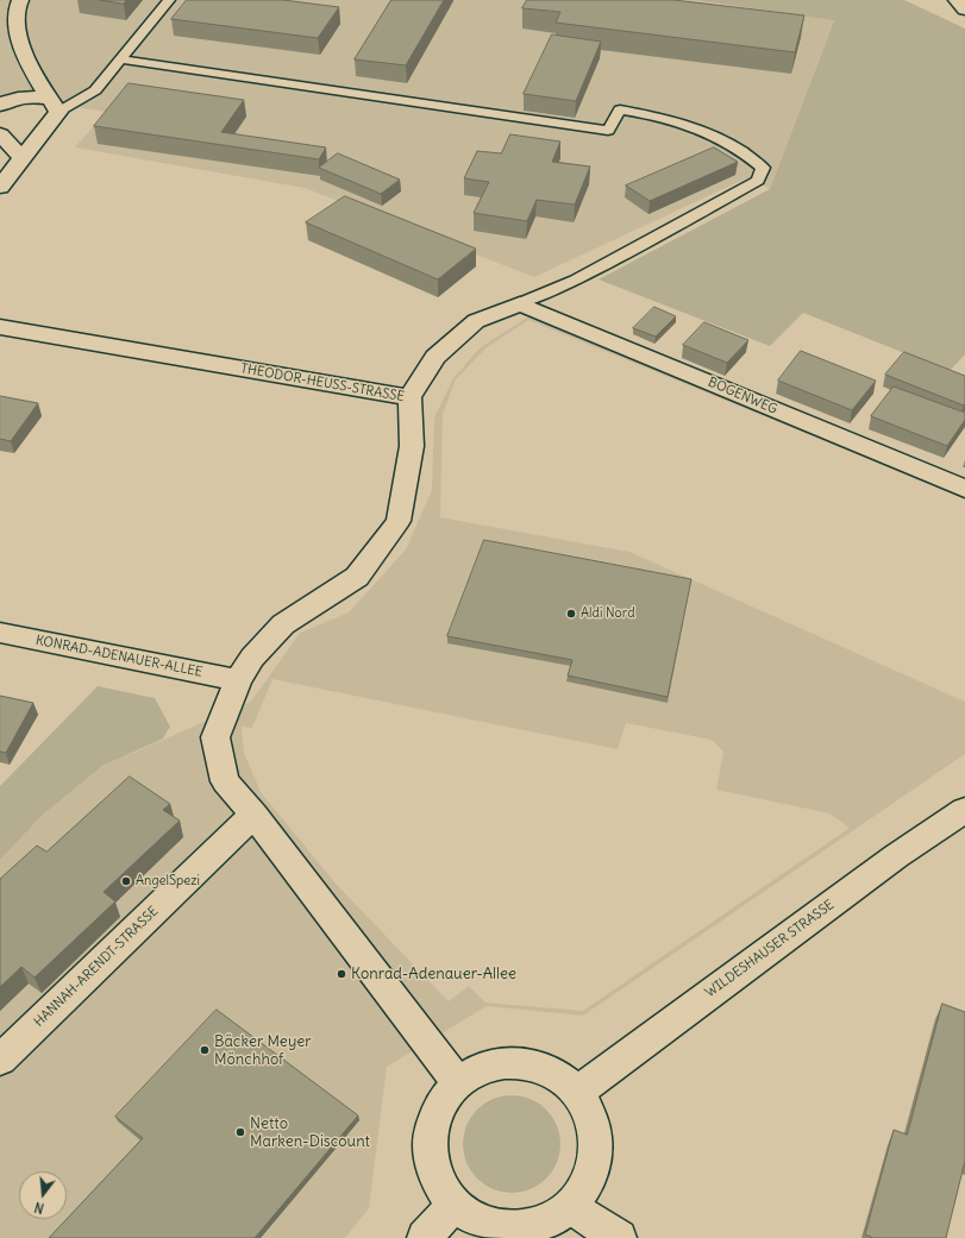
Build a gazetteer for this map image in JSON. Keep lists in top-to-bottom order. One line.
{"streets":{"main road":["THEODOR-HEUSS-STRASSE","BOGENWEG","KONRAD-ADENAUER-ALLEE","WILDESHAUSER STRASSE","HANNAH-ARENDT-STRASSE"]},"crossings":[["THEODOR-HEUSS-STRASSE","KONRAD-ADENAUER-ALLEE"]],"places":["Aldi Nord","AngelSpezi","Konrad-Adenauer-Allee","Bäcker Meyer Mönchhof","Netto Marken-Discount"],"north":"bottom"}
